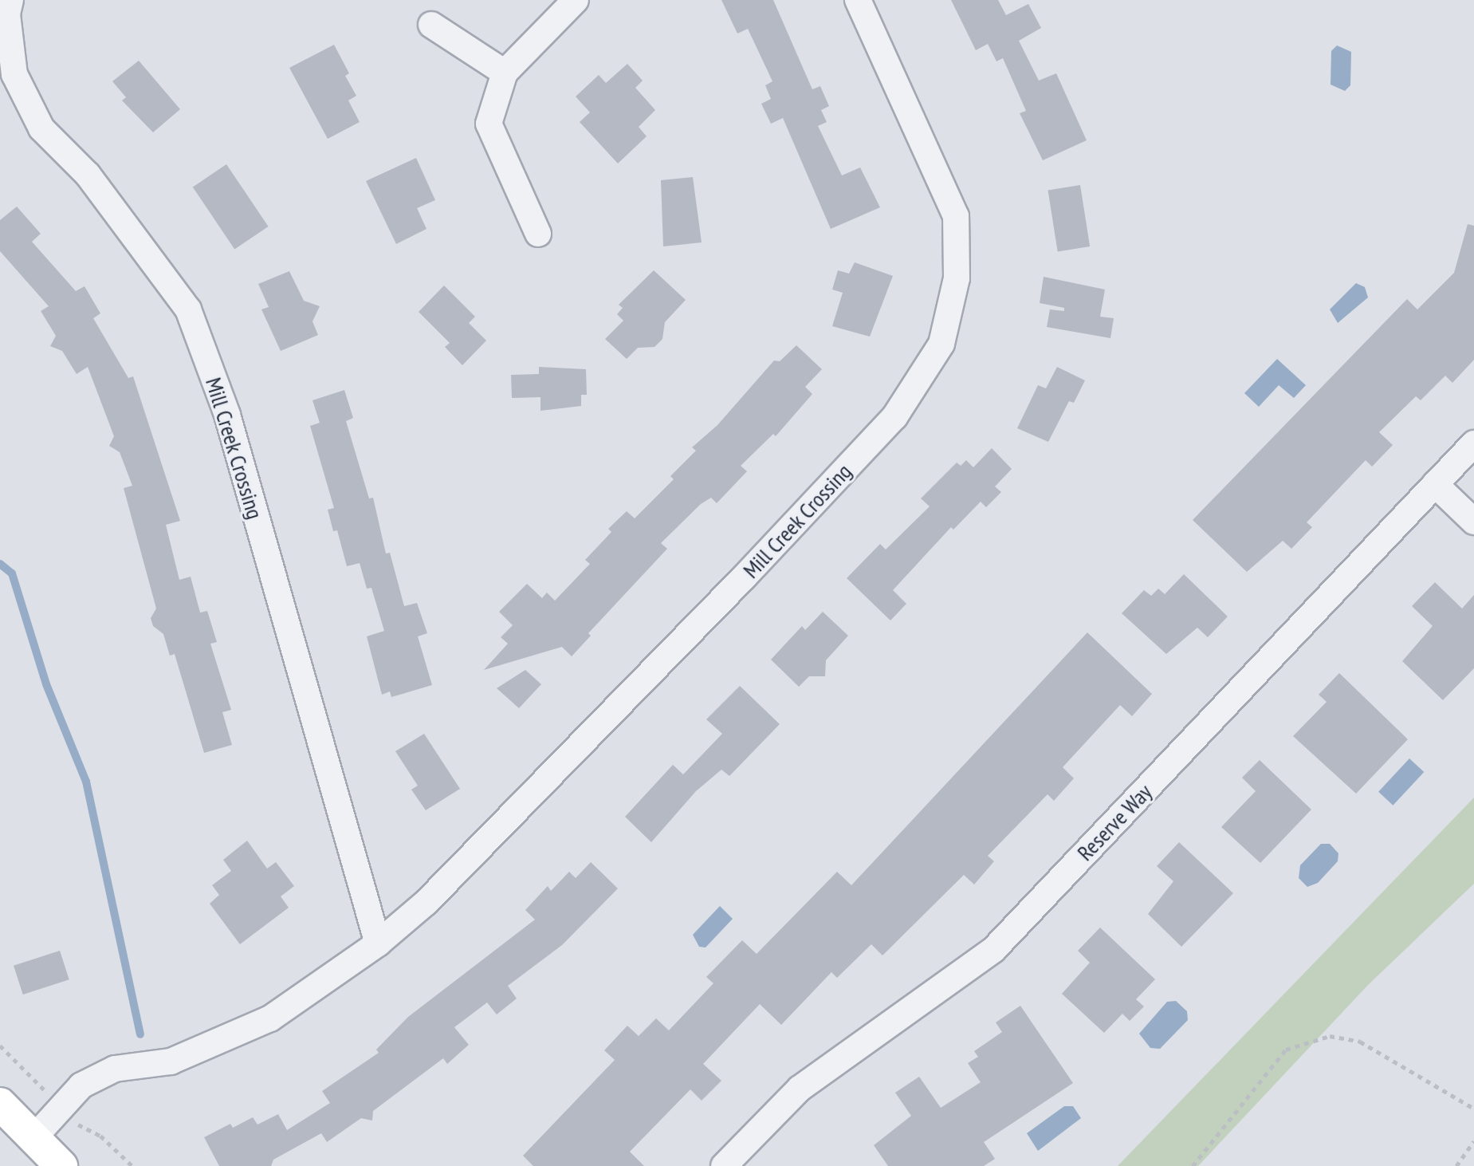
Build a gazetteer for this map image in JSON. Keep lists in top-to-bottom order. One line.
{"streets":{"street":["Mill Creek Crossing","Reserve Way"]}}
